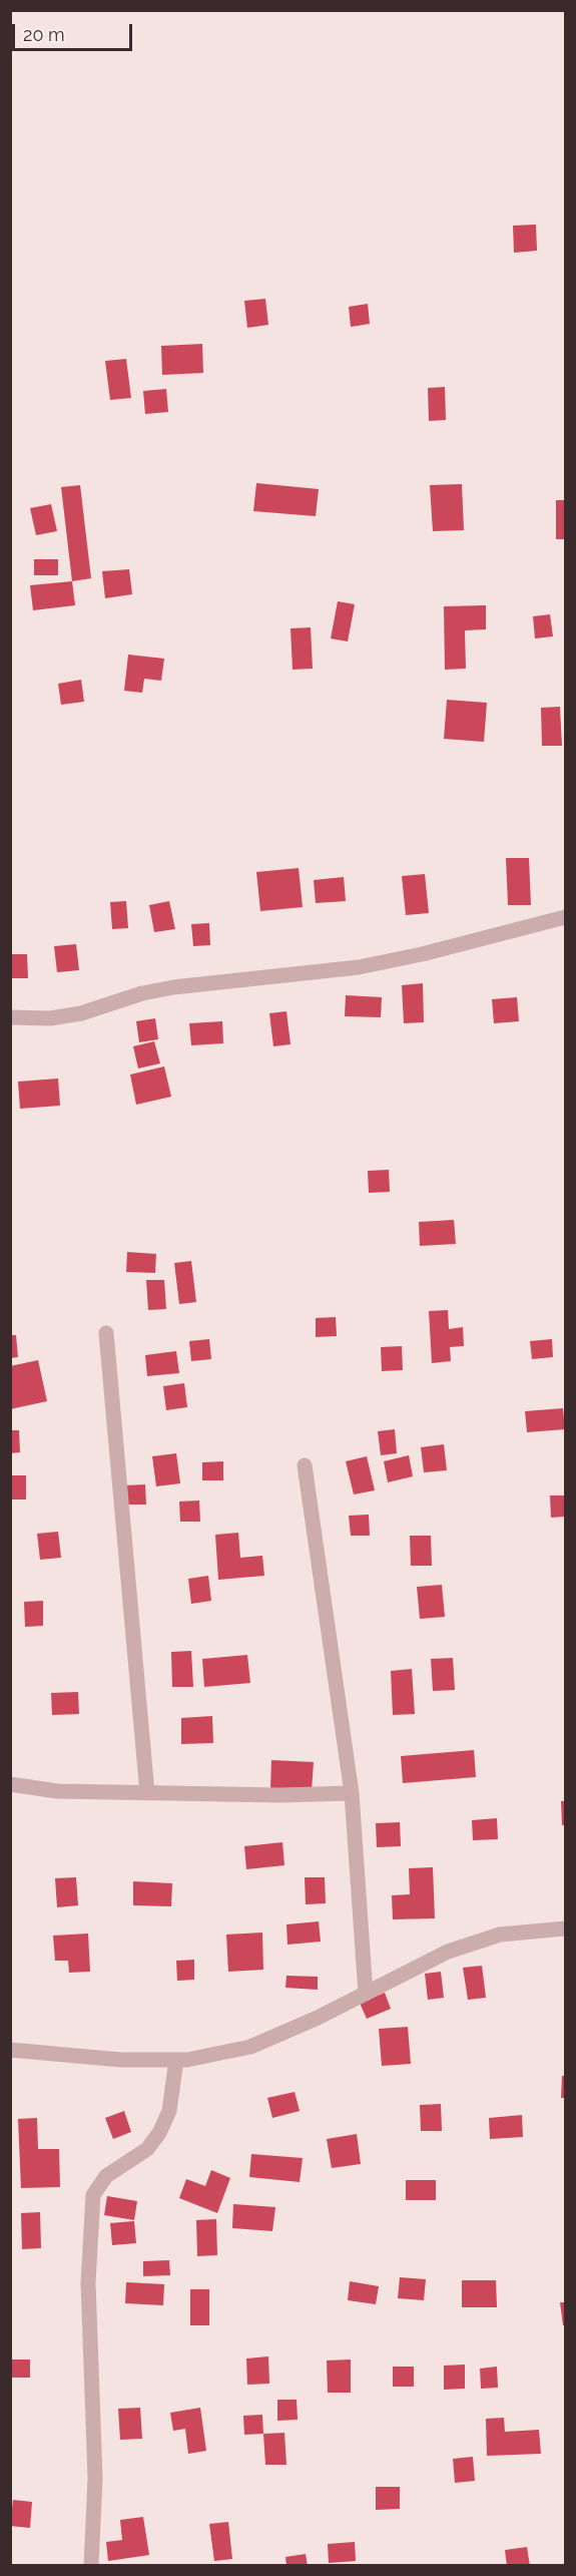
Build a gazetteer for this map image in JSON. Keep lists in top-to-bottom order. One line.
{"scale_bar":"20 m"}
